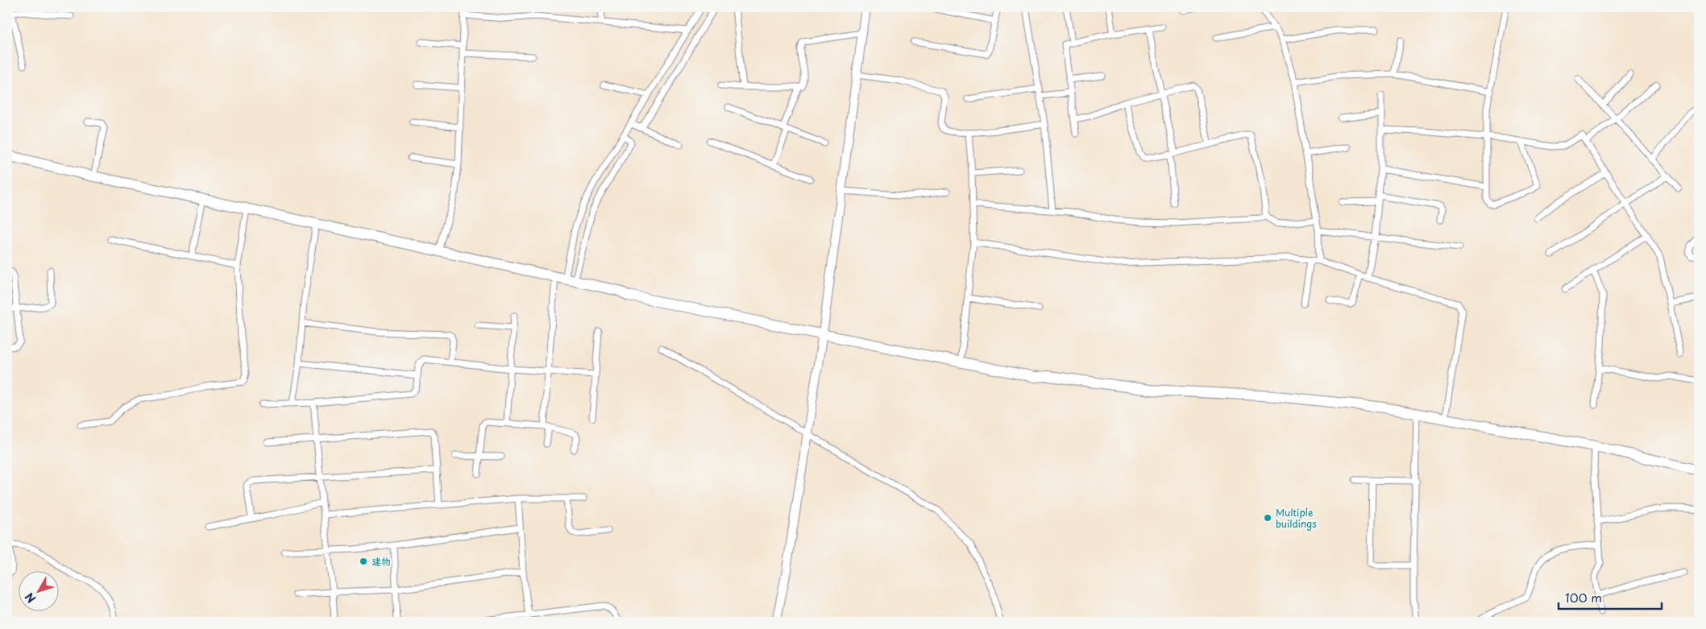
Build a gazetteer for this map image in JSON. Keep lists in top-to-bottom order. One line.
{"places":["Multiple buildings","建物"],"scale_bar":"100 m","north":"bottom left"}
